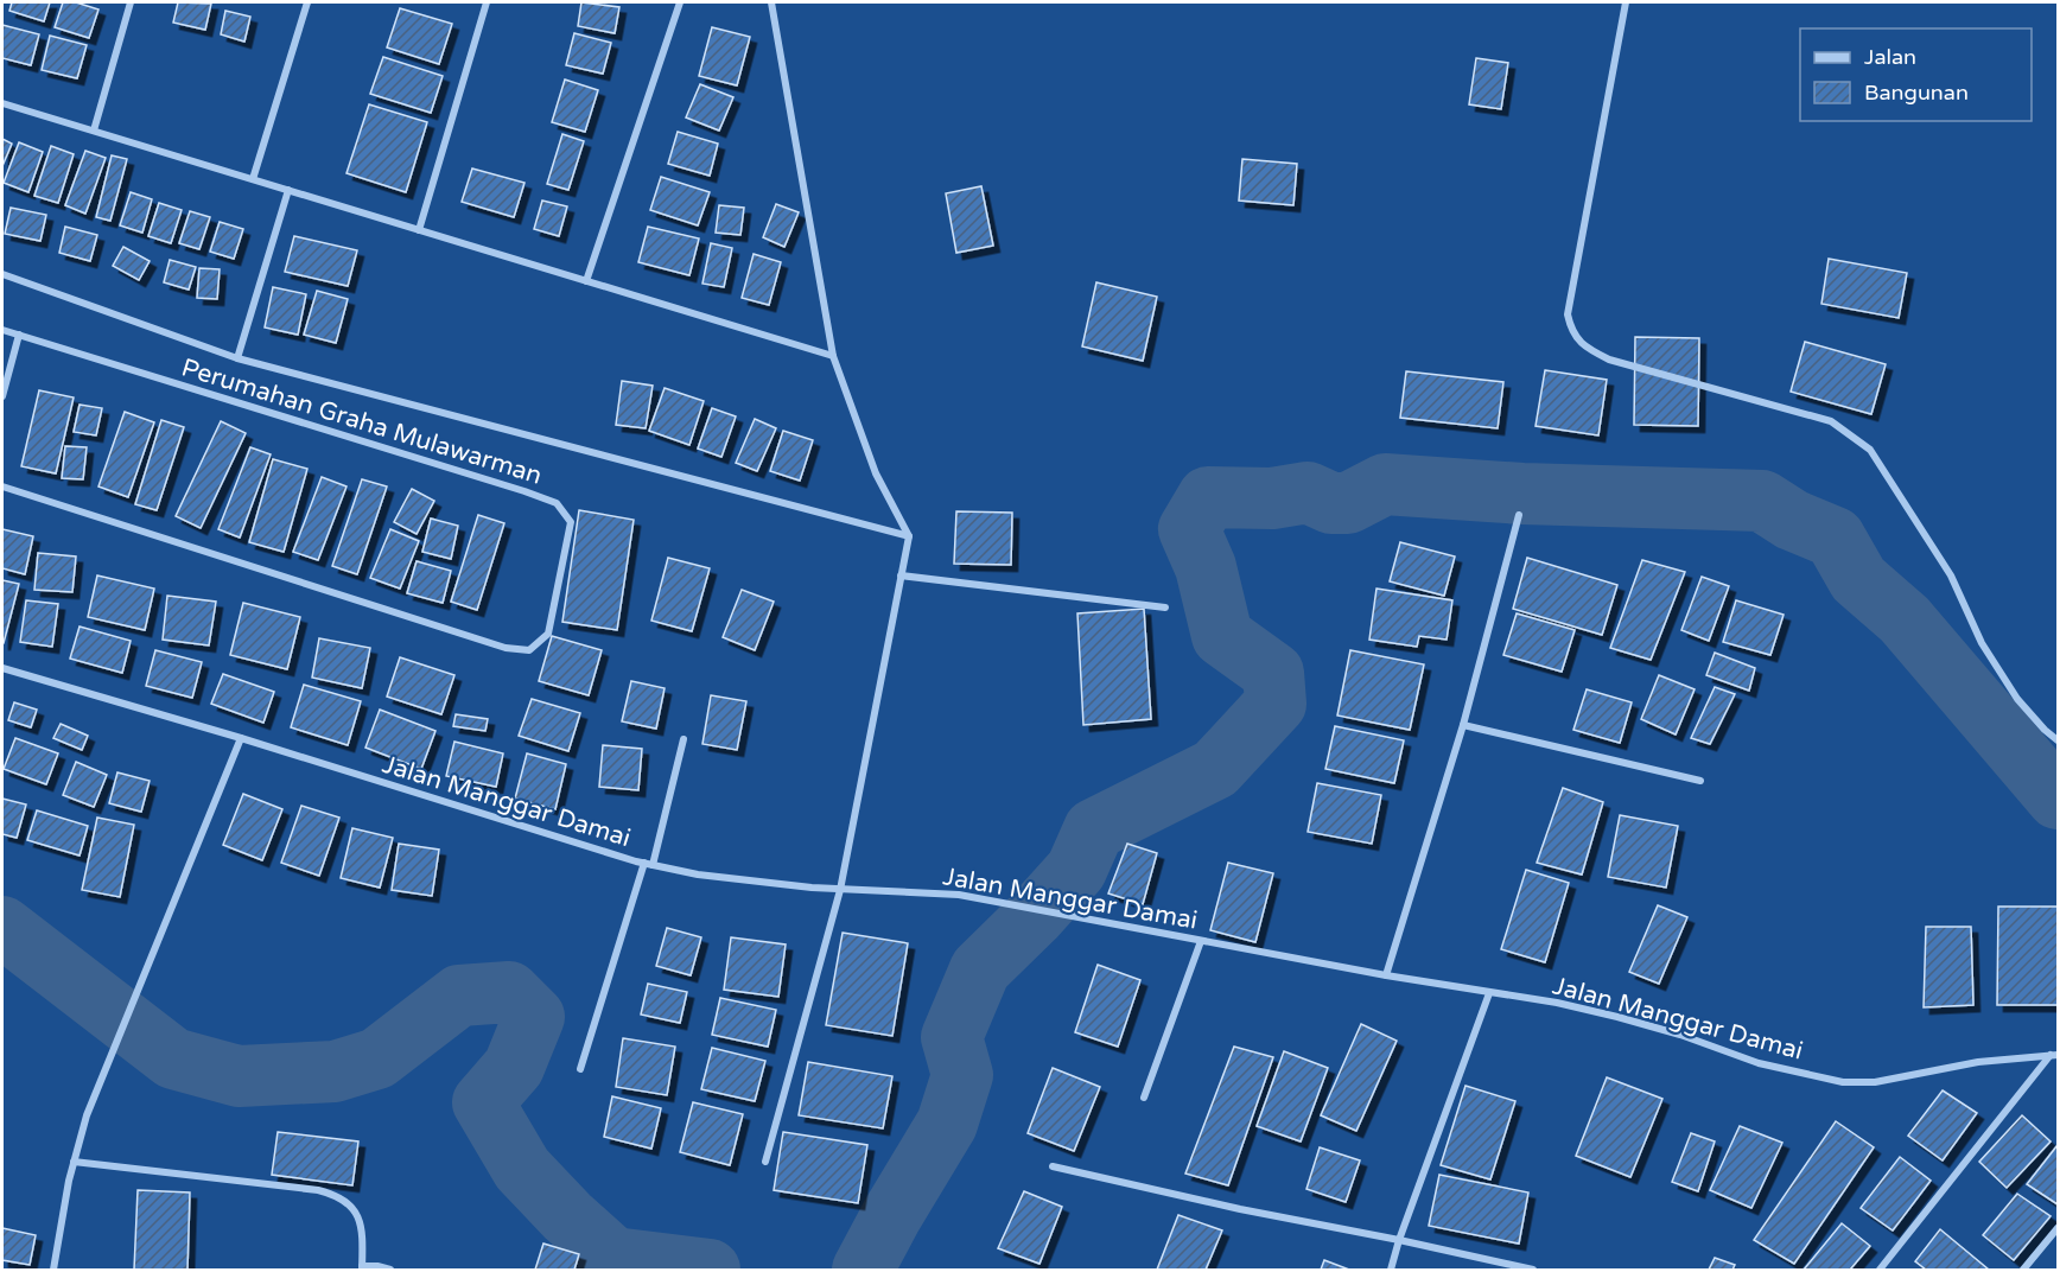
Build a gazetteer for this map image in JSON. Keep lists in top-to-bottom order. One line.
{"streets":{"street":["Perumahan Graha Mulawarman","Jalan Manggar Damai"]},"legend":["Jalan","Bangunan"]}
